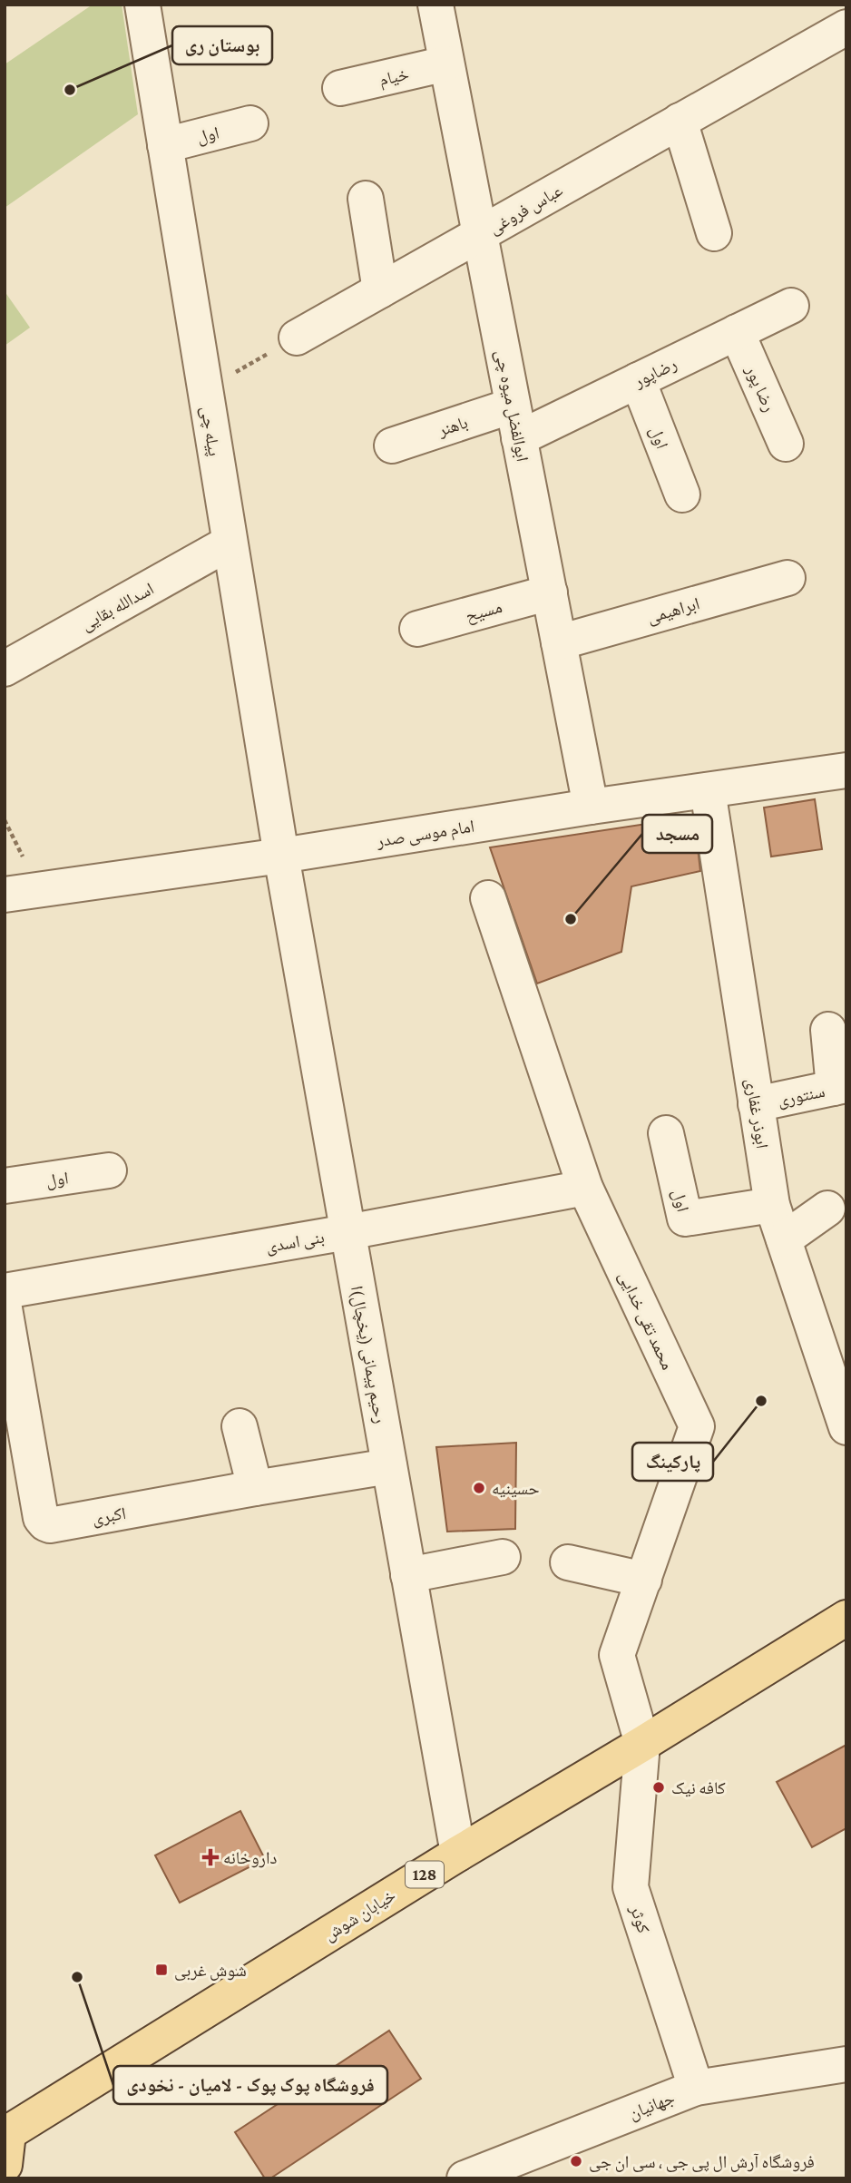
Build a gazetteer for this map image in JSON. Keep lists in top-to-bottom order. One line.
{"streets":{"main road":["128","خیابان شوش"],"street":["خیام","اول","عباس فروغی","رضاپور","رضا پور","ابوالفضل میوه چی","باهنر","پیله چی","اسدالله بقایی","ابراهیمی","مسیح","امام موسی صدر","سنتوری","ابوذر غفاری","بنی اسدی","محمد تقی خدایی","رحیم پیمانی (یخچال)ا","اکبری","کوثر","جهانیان"]},"crossings":[["خیام","ابوالفضل میوه چی"],["اول","رضاپور"],["اول","پیله چی"],["اول","ابوذر غفاری"],["عباس فروغی","ابوالفضل میوه چی"],["رضاپور","رضا پور"],["رضاپور","ابوالفضل میوه چی"],["رضاپور","باهنر"],["ابوالفضل میوه چی","باهنر"],["ابوالفضل میوه چی","ابراهیمی"],["ابوالفضل میوه چی","مسیح"],["ابوالفضل میوه چی","امام موسی صدر"],["پیله چی","اسدالله بقایی"],["پیله چی","امام موسی صدر"],["پیله چی","رحیم پیمانی (یخچال)ا"],["امام موسی صدر","ابوذر غفاری"],["امام موسی صدر","رحیم پیمانی (یخچال)ا"],["سنتوری","ابوذر غفاری"],["بنی اسدی","محمد تقی خدایی"],["بنی اسدی","رحیم پیمانی (یخچال)ا"],["محمد تقی خدایی","خیابان شوش"],["محمد تقی خدایی","کوثر"],["رحیم پیمانی (یخچال)ا","اکبری"],["رحیم پیمانی (یخچال)ا","خیابان شوش"],["خیابان شوش","کوثر"],["کوثر","جهانیان"]],"places":{"other":["بوستان ری","مسجد","پارکینگ","حسینیه","کافه نیک","فروشگاه پوک پوک - لاميان - نخودی","فروشگاه آرش ال پی جی ، سی ان جی"],"health":["داروخانه"],"transit":["شوش غربی"]}}
